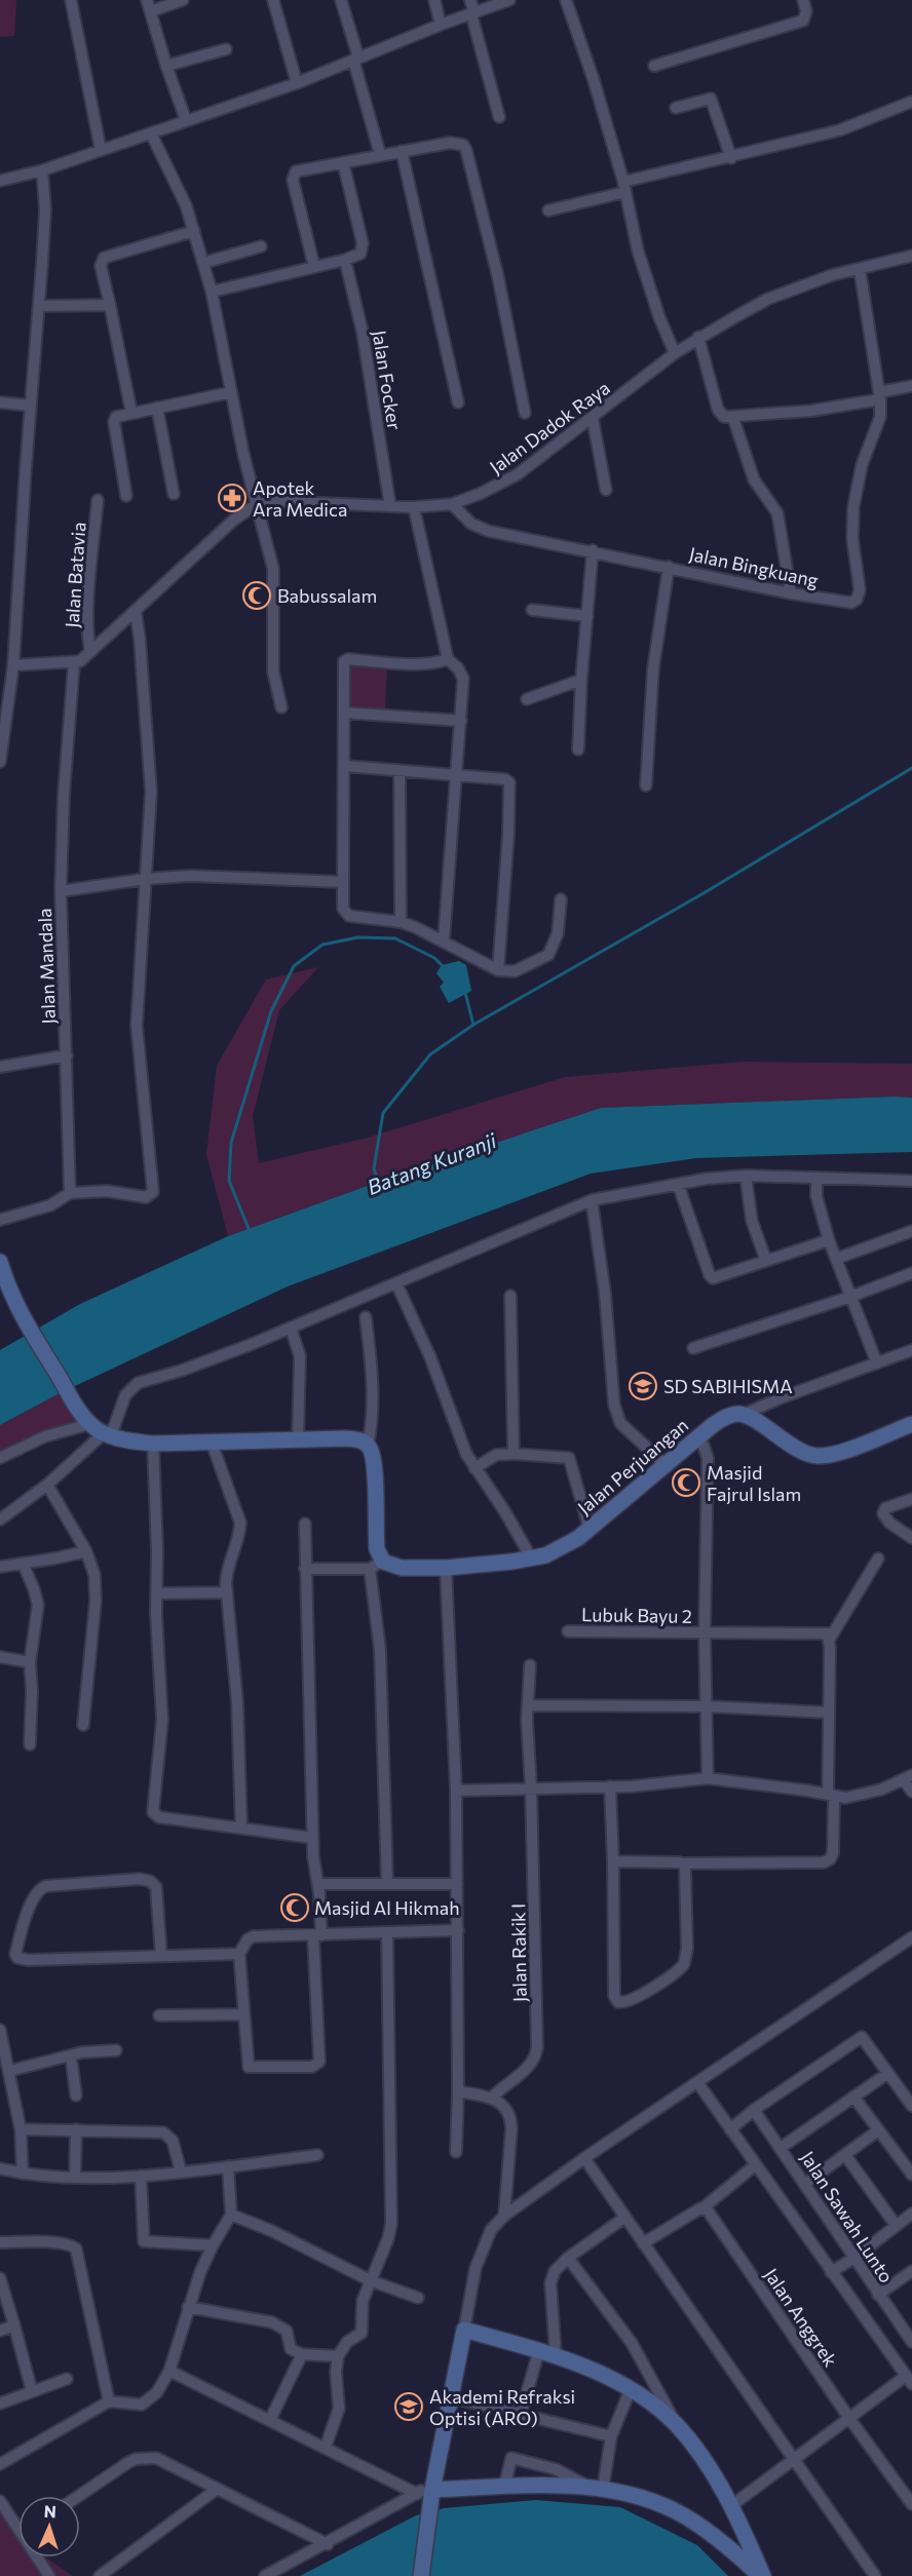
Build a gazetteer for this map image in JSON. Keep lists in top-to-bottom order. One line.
{"streets":{"street":["Jalan Focker","Jalan Dadok Raya","Jalan Bingkuang","Jalan Batavia","Jalan Mandala","Jalan Perjuangan","Lubuk Bayu 2","Jalan Rakik I","Jalan Sawah Lunto","Jalan Anggrek"]},"crossings":[["Jalan Focker","Jalan Dadok Raya"],["Jalan Dadok Raya","Jalan Bingkuang"],["Jalan Dadok Raya","Jalan Batavia"],["Jalan Dadok Raya","Jalan Mandala"]],"water":["Batang Kuranji"],"places":{"pharmacy":["Apotek Ara Medica"],"mosque":["Babussalam","Masjid Fajrul Islam","Masjid Al Hikmah"],"school or university":["SD SABIHISMA","Akademi Refraksi Optisi (ARO)"]},"north":"top"}
